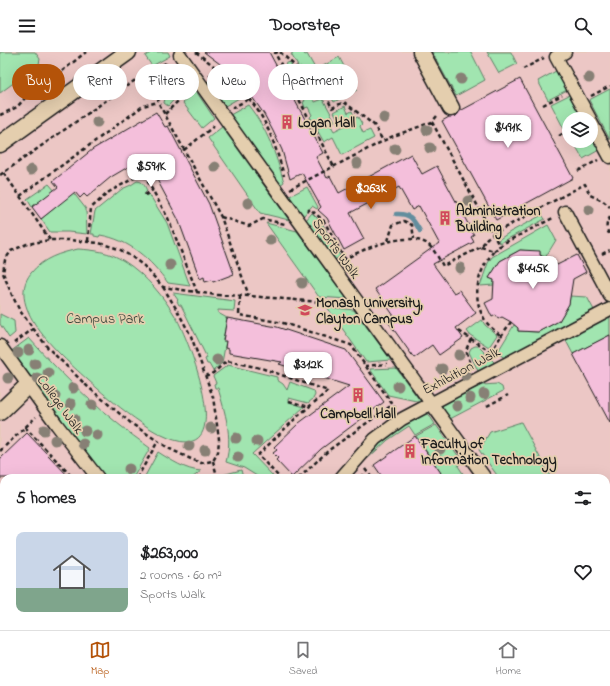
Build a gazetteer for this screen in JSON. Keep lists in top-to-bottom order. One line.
{"streets":{"street":["Sports Walk","Exhibition Walk","College Walk"]},"crossings":[["Sports Walk","Exhibition Walk"]],"parks":["Campus Park"],"places":{"building":["Logan Hall","Administration Building","Campbell Hall","Faculty of Information Technology"],"school or university":["Monash University, Clayton Campus"]},"page":{"header":"Doorstep","chip":["Buy","Rent","Filters","New","Apartment"],"price":["$491K","$591K","$263K","$445K","$312K"],"heading":"5 homes","list":[{"name":"$263,000","note":"2 rooms · 60 m² · Sports Walk"}],"tabs":["Map","Saved","Home"]}}
